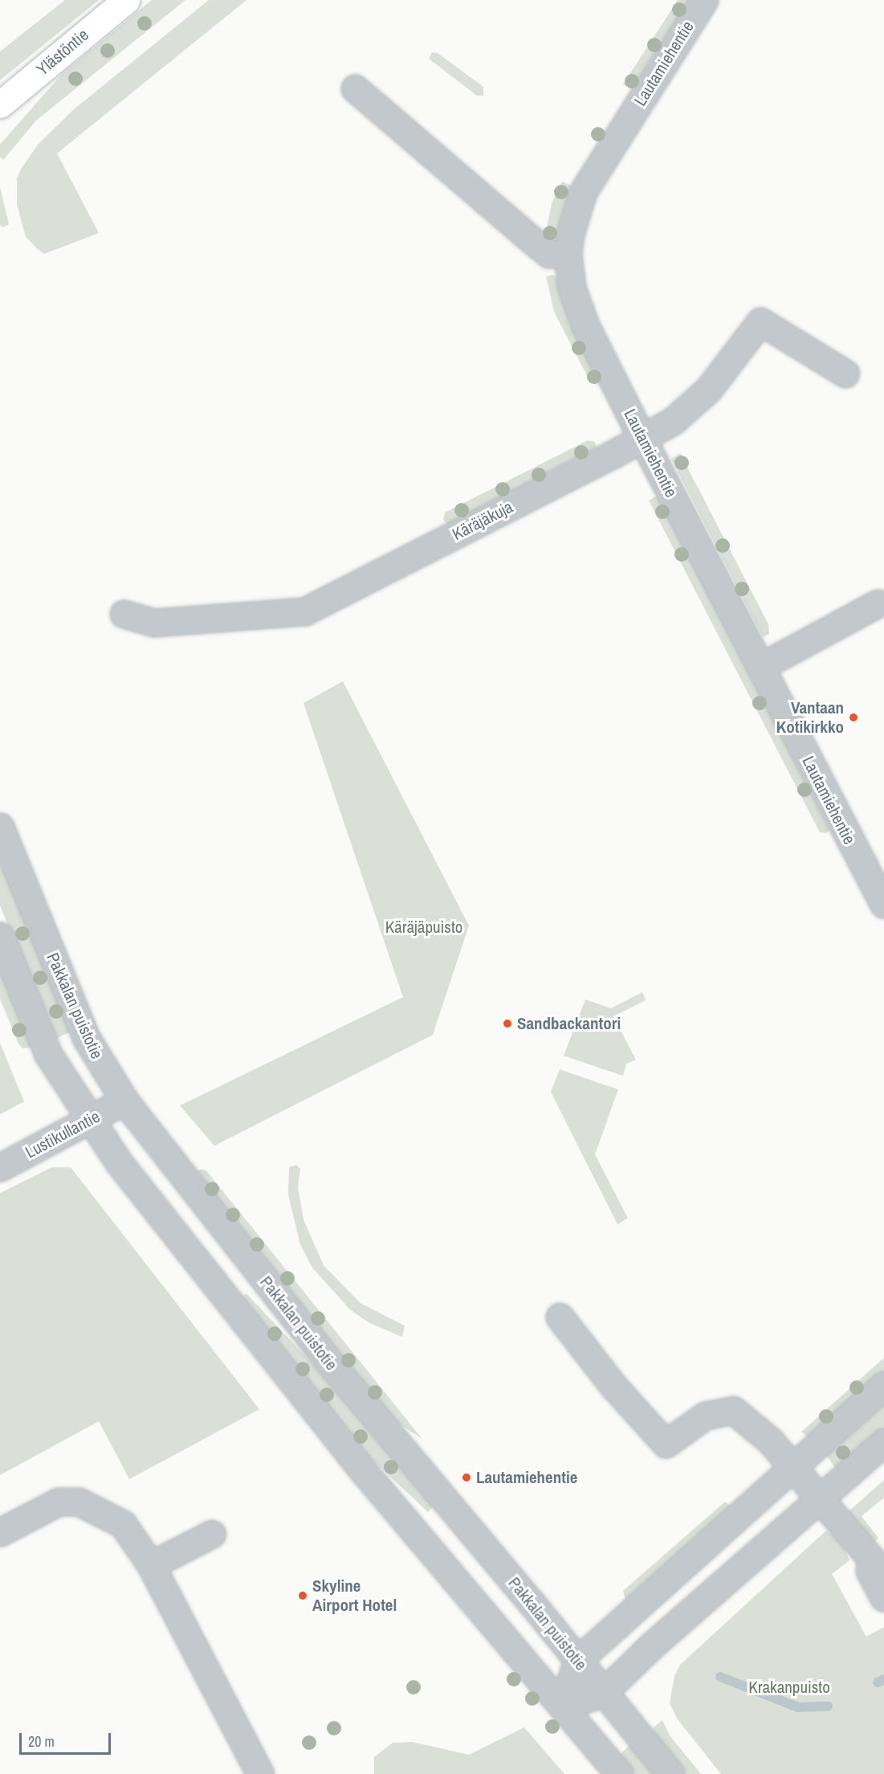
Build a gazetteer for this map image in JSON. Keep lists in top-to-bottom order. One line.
{"streets":{"main road":["Ylästöntie"],"street":["Lautamiehentie","Käräjäkuja","Pakkalan puistotie","Lustikullantie"]},"crossings":[["Lautamiehentie","Käräjäkuja"],["Pakkalan puistotie","Lustikullantie"]],"parks":["Käräjäpuisto","Krakanpuisto"],"places":["Vantaan Kotikirkko","Sandbackantori","Lautamiehentie","Skyline Airport Hotel"],"scale_bar":"20 m"}
